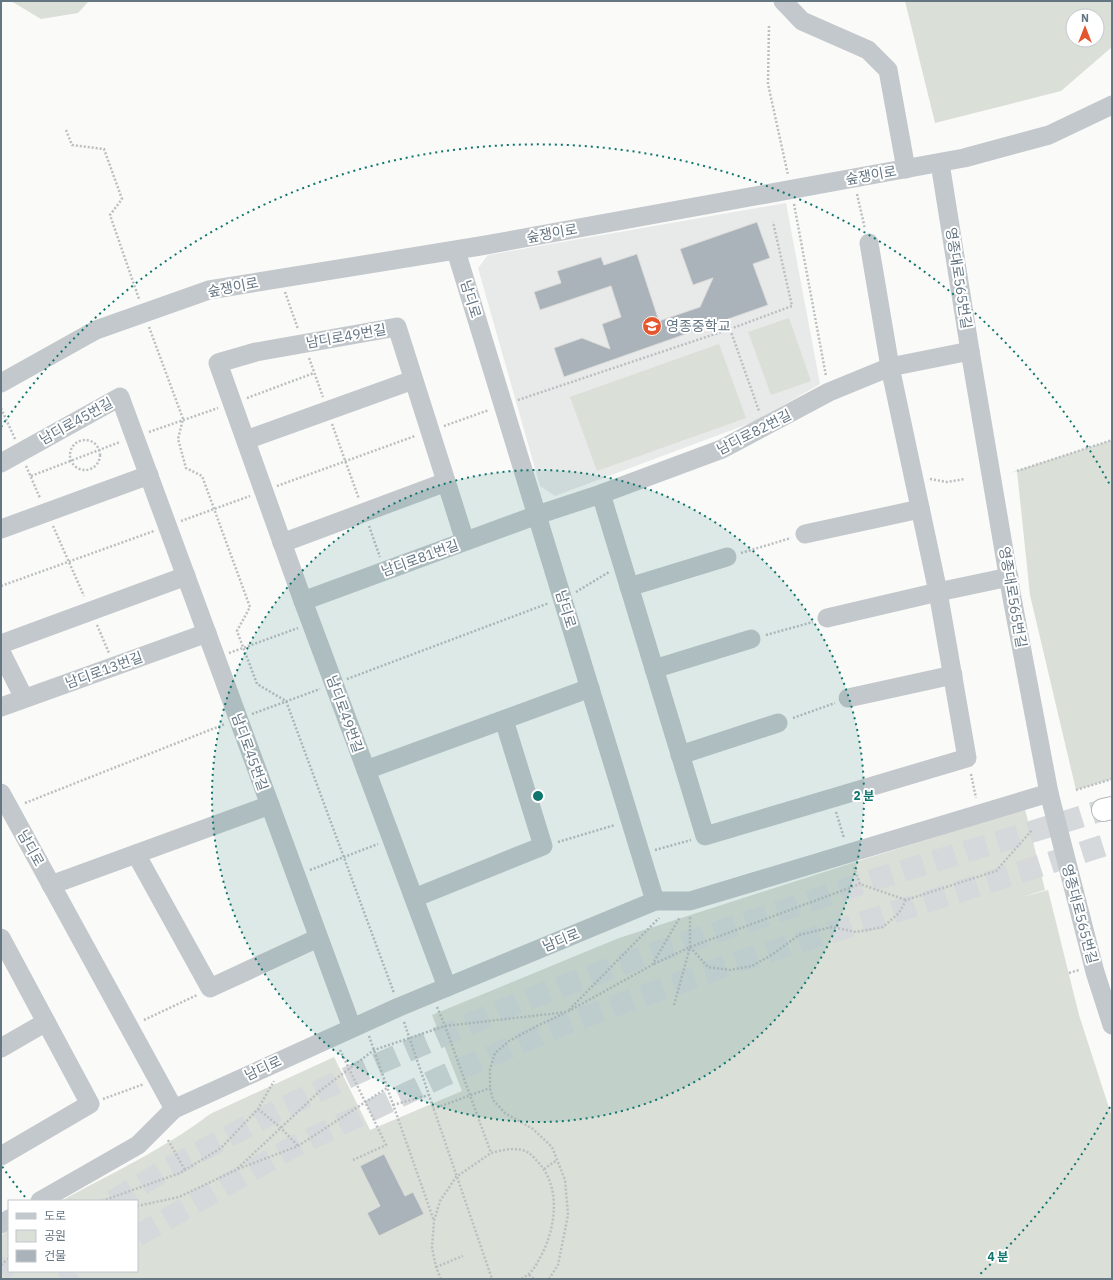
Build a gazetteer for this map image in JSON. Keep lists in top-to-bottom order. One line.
{"streets":{"street":["숲쟁이로","영종대로565번길","남디로","남디로49번길","남디로45번길","남디로82번길","남디로81번길","남디로13번길"]},"crossings":[["숲쟁이로","영종대로565번길"],["숲쟁이로","남디로"],["영종대로565번길","남디로82번길"],["남디로","남디로49번길"],["남디로","남디로45번길"],["남디로","남디로82번길"],["남디로","남디로81번길"],["남디로49번길","남디로81번길"],["남디로45번길","남디로13번길"],["남디로82번길","남디로81번길"]],"places":{"school or university":["영종중학교"]},"legend":["도로","공원","건물"],"north":"top","rings":["2 분","4 분"]}
